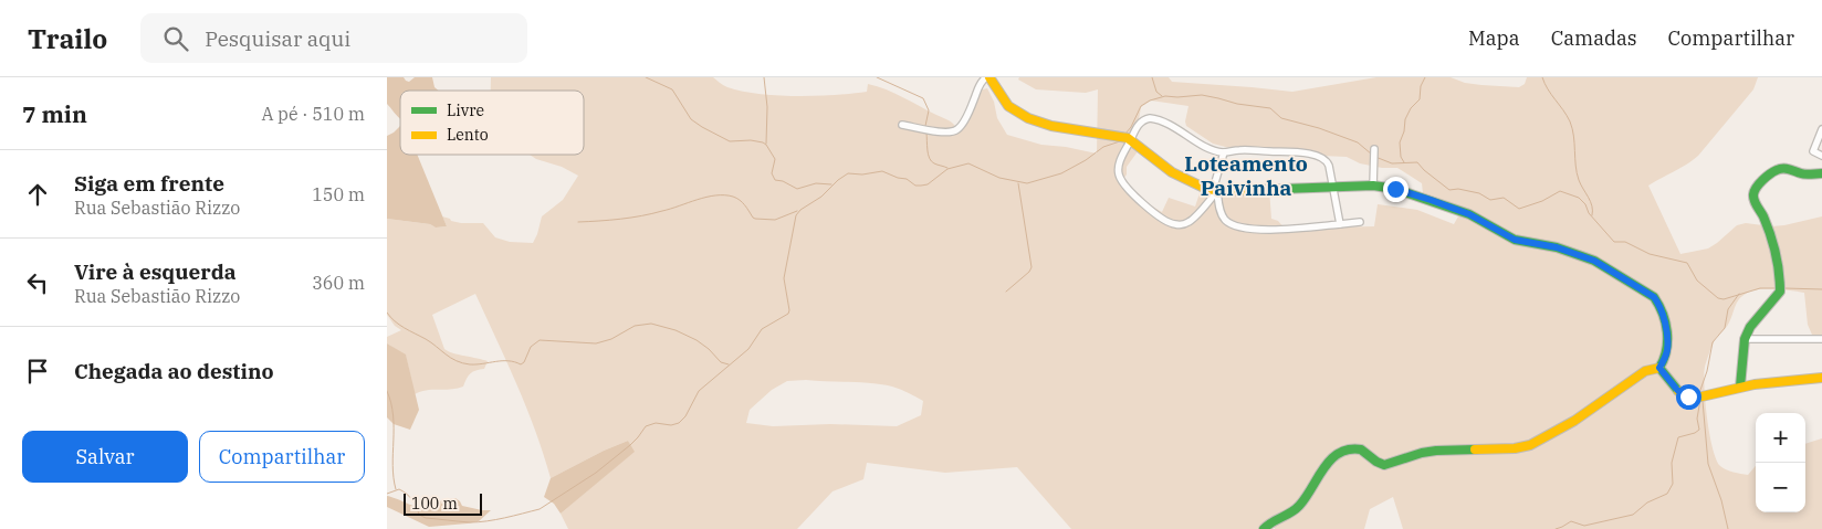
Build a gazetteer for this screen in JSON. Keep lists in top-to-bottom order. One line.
{"districts":["Loteamento Paivinha"],"legend":["Livre","Lento"],"scale_bar":"100 m","page":{"header":"Trailo","search":"Pesquisar aqui","nav":["Mapa","Camadas","Compartilhar"],"heading":["7 min","A pé · 510 m"],"list":[["Siga em frente","Rua Sebastião Rizzo","150 m"],["Vire à esquerda","Rua Sebastião Rizzo","360 m"],"Chegada ao destino"],"map_buttons":["+","−"],"buttons":["Salvar","Compartilhar"],"scale":"100 m"}}
